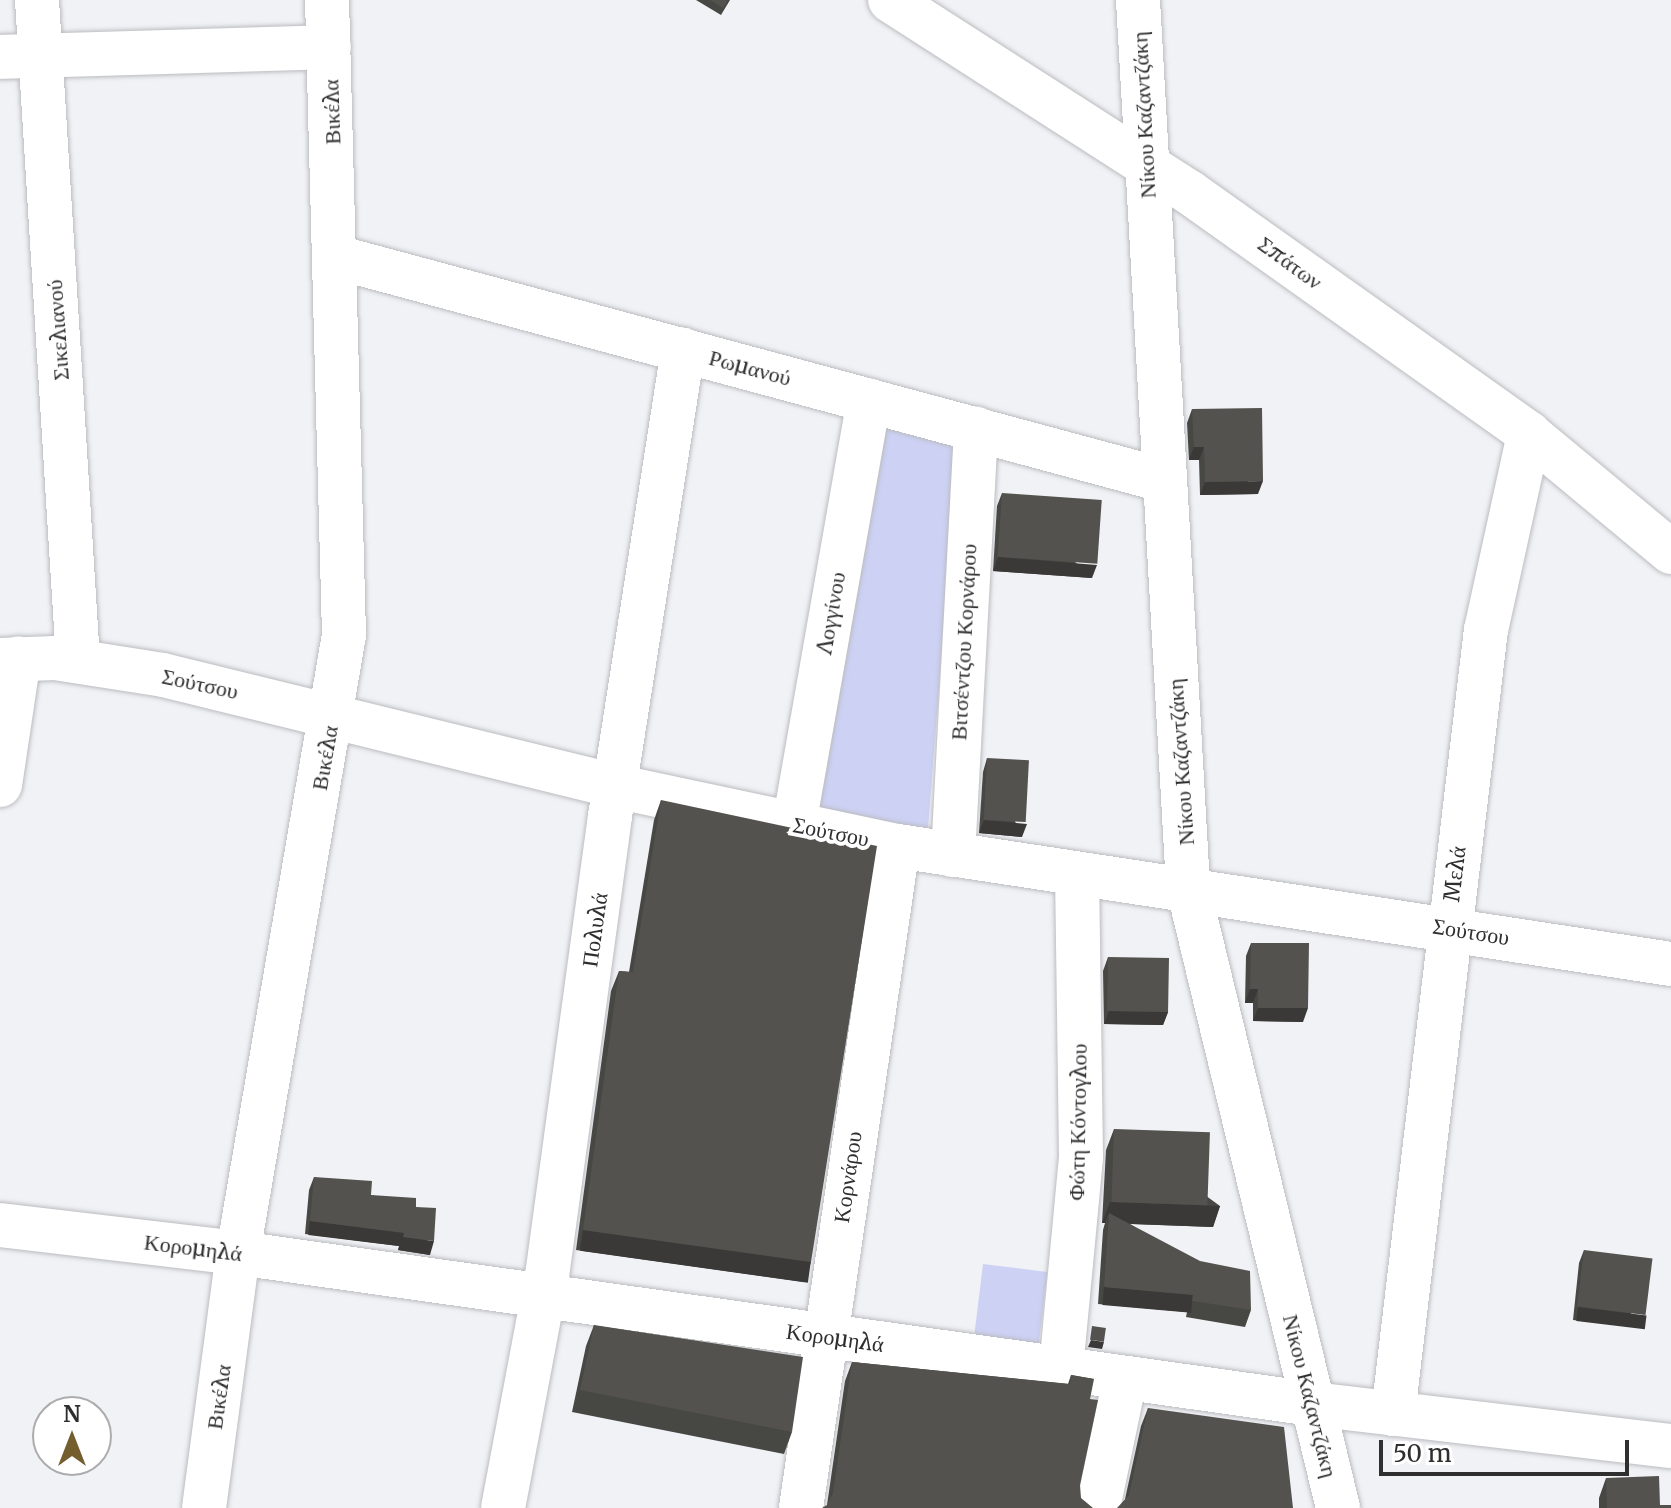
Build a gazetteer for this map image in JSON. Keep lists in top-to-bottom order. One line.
{"streets":{"street":["Βικέλα","Νίκου Καζαντζάκη","Σπάτων","Σικελιανού","Ρωμανού","Λογγίνου","Βιτσέντζου Κορνάρου","Σούτσου","Μελά","Πολυλά","Φώτη Κόντογλου","Κορνάρου","Κορομηλά"]},"crossings":[["Βικέλα","Ρωμανού"],["Βικέλα","Σούτσου"],["Βικέλα","Κορομηλά"],["Νίκου Καζαντζάκη","Σπάτων"],["Νίκου Καζαντζάκη","Ρωμανού"],["Νίκου Καζαντζάκη","Σούτσου"],["Νίκου Καζαντζάκη","Κορομηλά"],["Σπάτων","Μελά"],["Σικελιανού","Σούτσου"],["Ρωμανού","Λογγίνου"],["Ρωμανού","Βιτσέντζου Κορνάρου"],["Ρωμανού","Πολυλά"],["Λογγίνου","Σούτσου"],["Βιτσέντζου Κορνάρου","Σούτσου"],["Σούτσου","Μελά"],["Σούτσου","Πολυλά"],["Σούτσου","Φώτη Κόντογλου"],["Σούτσου","Κορνάρου"],["Μελά","Κορομηλά"],["Πολυλά","Κορομηλά"],["Φώτη Κόντογλου","Κορομηλά"],["Κορνάρου","Κορομηλά"]],"scale_bar":"50 m","north":"top"}
